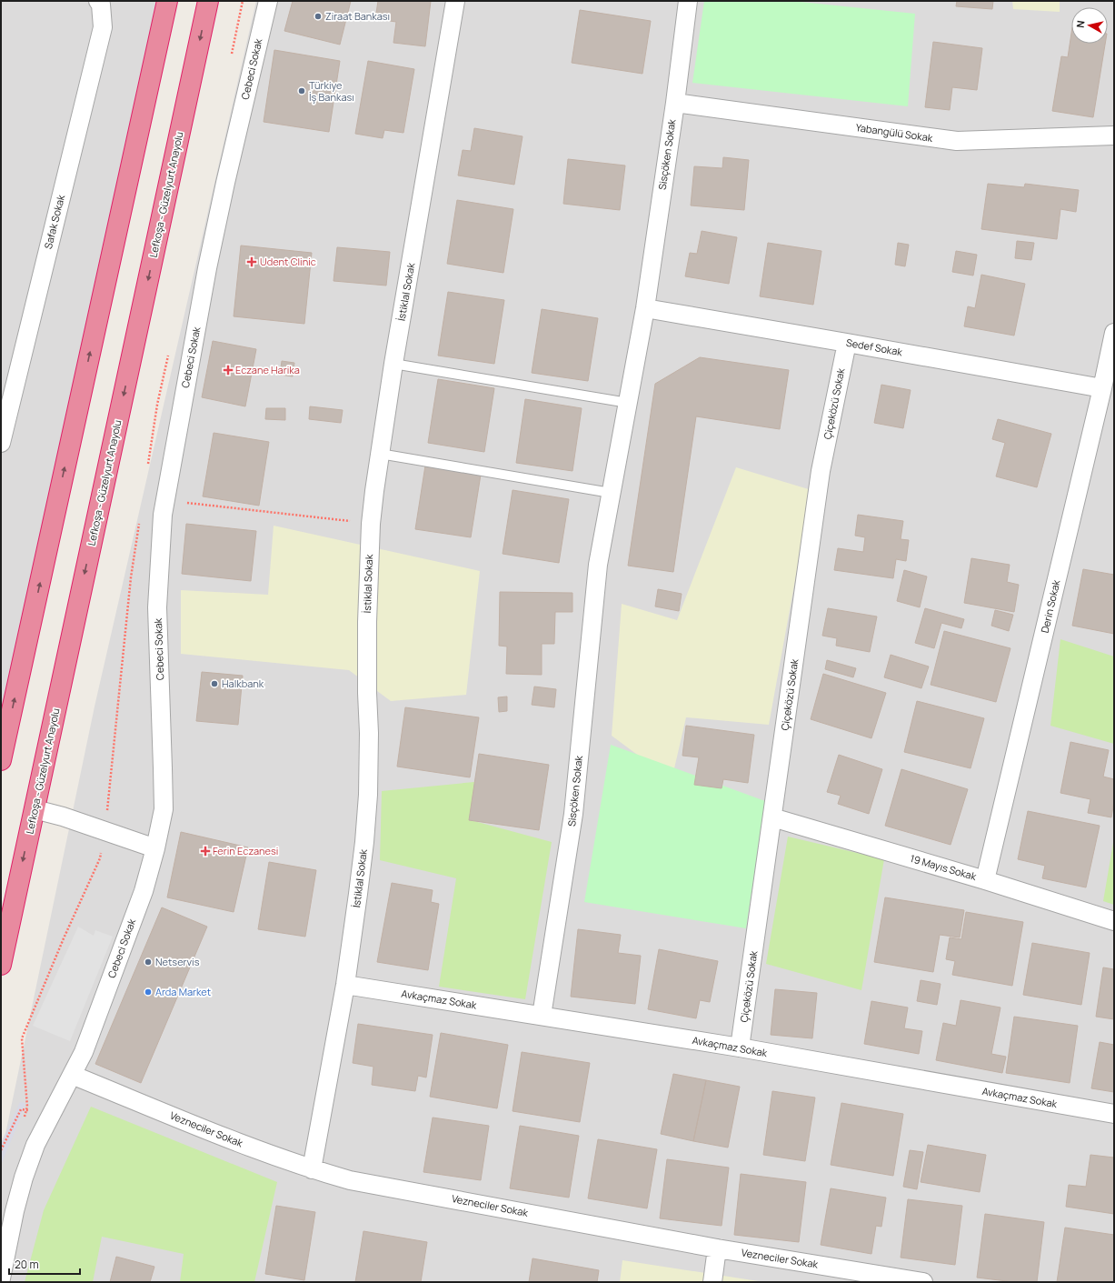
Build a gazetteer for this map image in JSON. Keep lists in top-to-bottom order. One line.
{"streets":{"highway":["Lefkoşa - Güzelyurt Anayolu"],"street":["Cebeci Sokak","Yabangülü Sokak","Sisçöken Sokak","Safak Sokak","İstiklal Sokak","Sedef Sokak","Çiçeközü Sokak","Derin Sokak","19 Mayıs Sokak","Avkaçmaz Sokak","Vezneciler Sokak"]},"crossings":[["Cebeci Sokak","Vezneciler Sokak"],["Yabangülü Sokak","Sisçöken Sokak"],["Sisçöken Sokak","Sedef Sokak"],["Sisçöken Sokak","Avkaçmaz Sokak"],["İstiklal Sokak","Avkaçmaz Sokak"],["İstiklal Sokak","Vezneciler Sokak"],["Sedef Sokak","Çiçeközü Sokak"],["Sedef Sokak","Derin Sokak"],["Çiçeközü Sokak","19 Mayıs Sokak"],["Çiçeközü Sokak","Avkaçmaz Sokak"],["Derin Sokak","19 Mayıs Sokak"]],"places":{"other":["Ziraat Bankası","Türkiye İş Bankası","Halkbank","Netservis","Arda Market"],"health":["Udent Clinic","Eczane Harika","Ferin Eczanesi"]},"scale_bar":"20 m","north":"left"}
